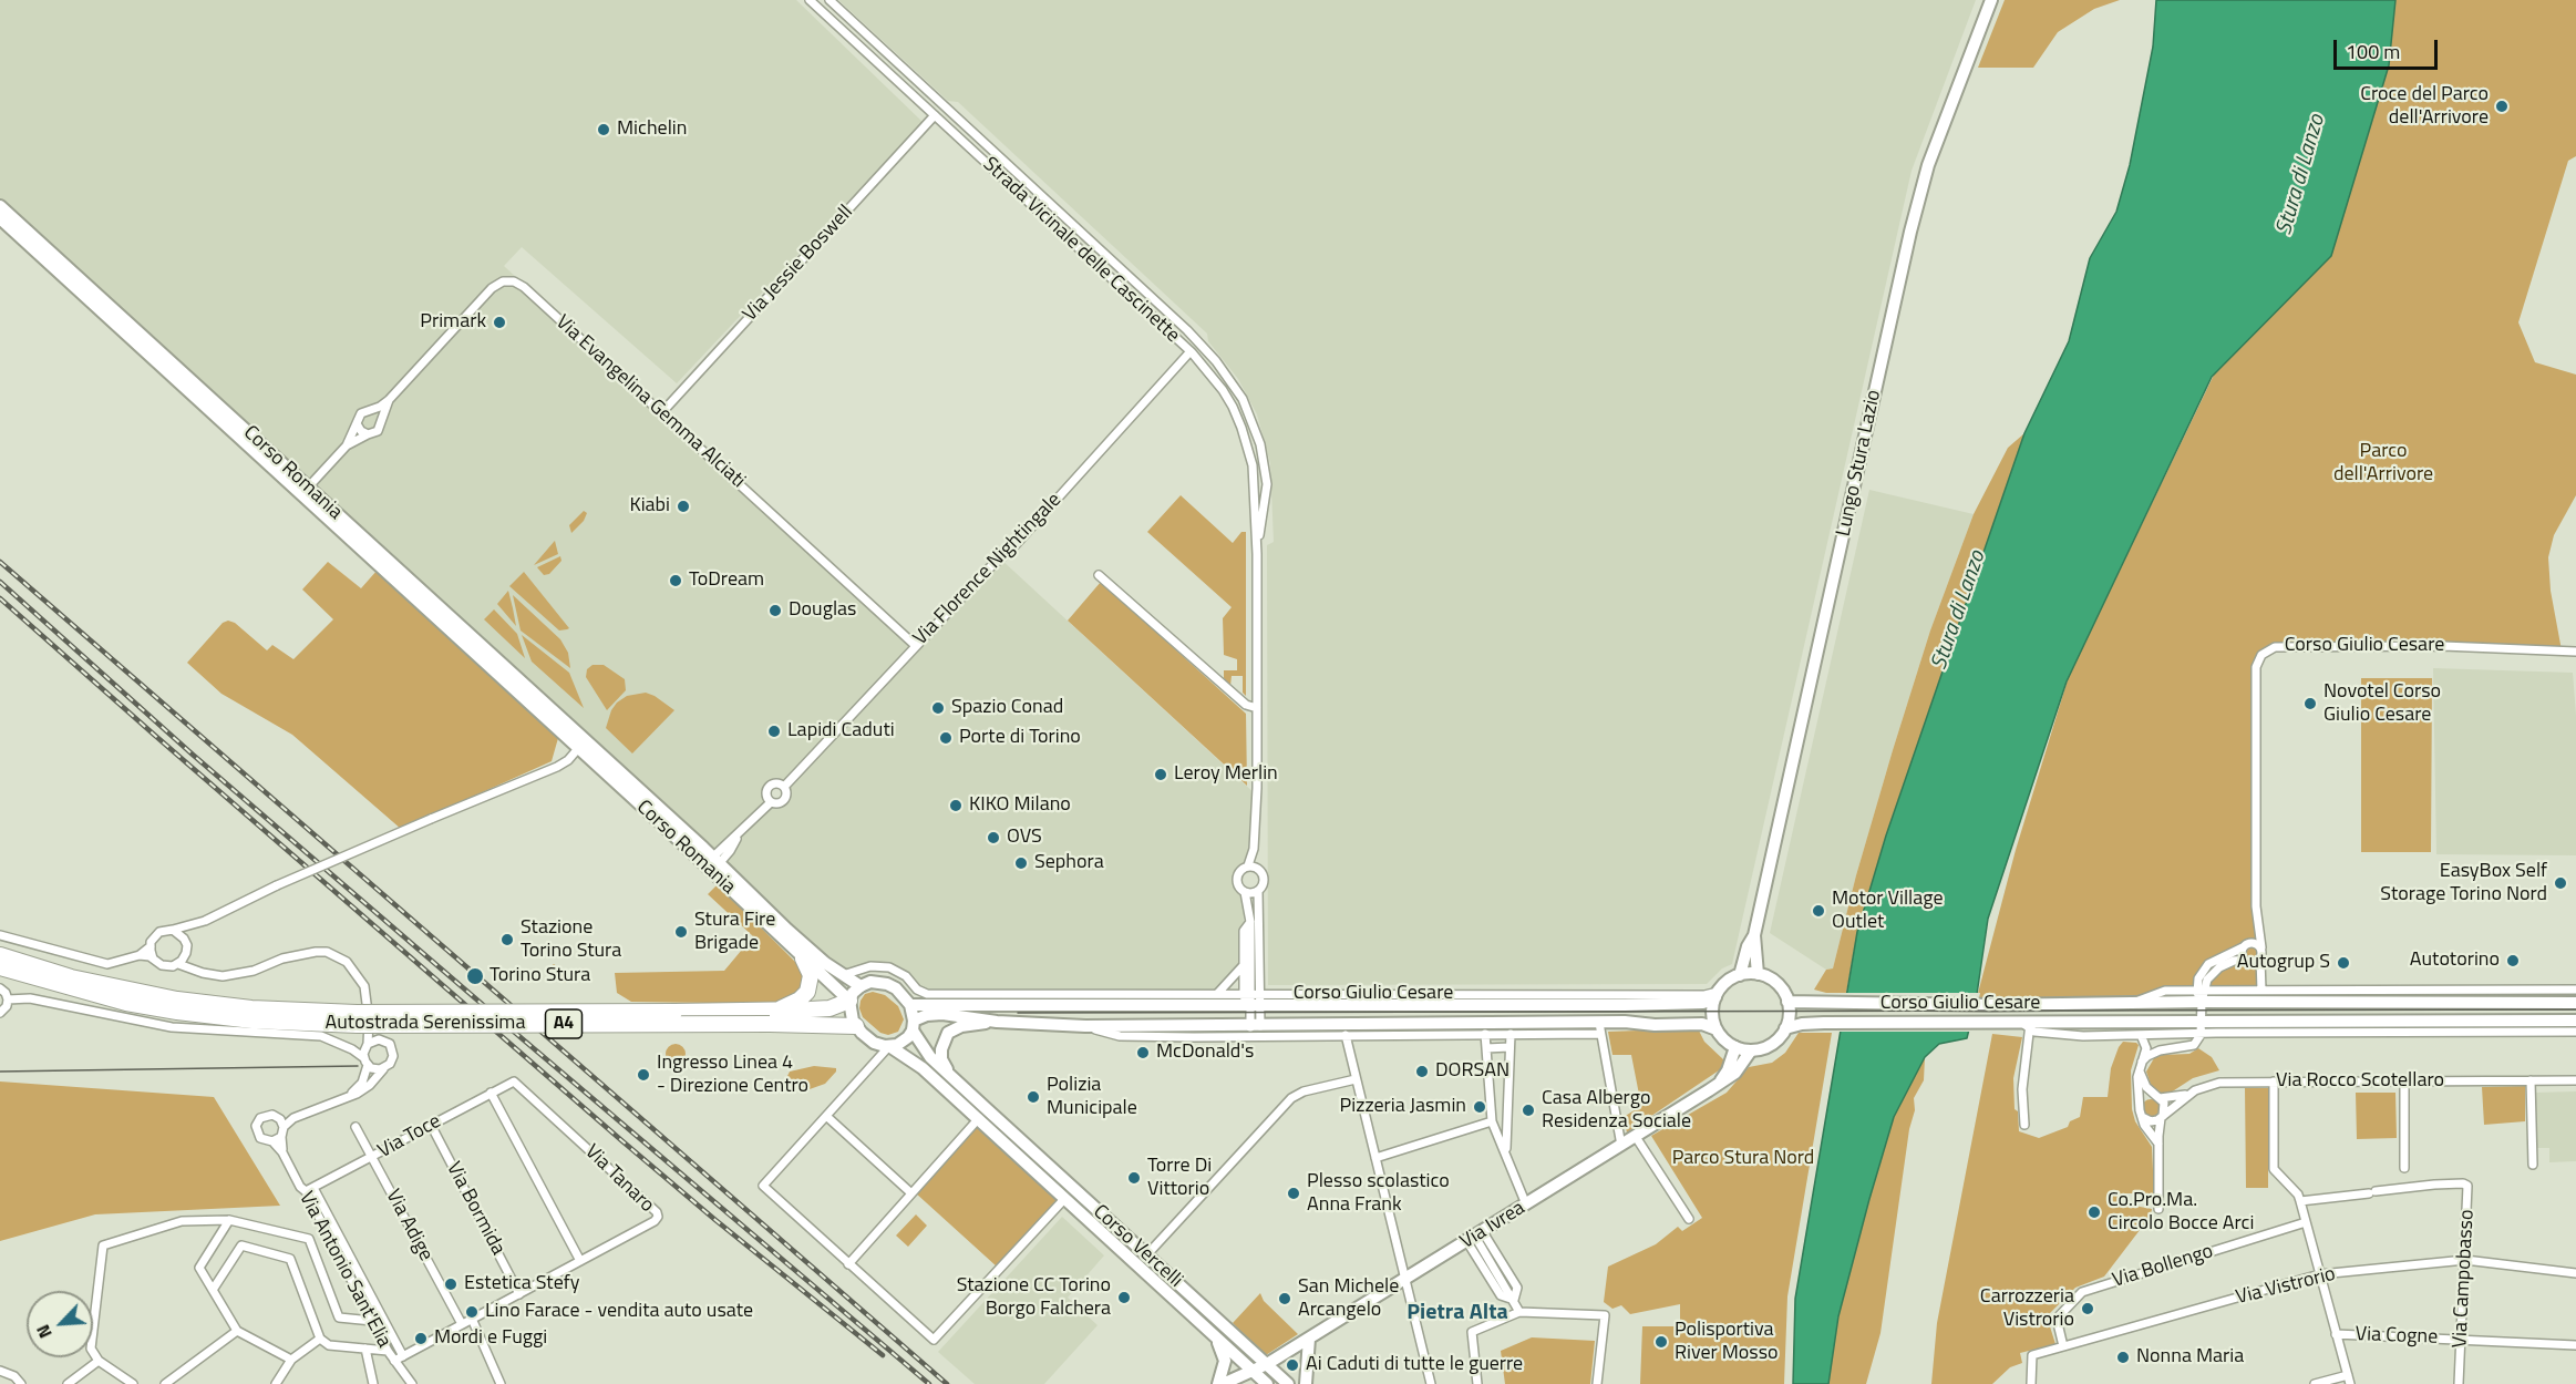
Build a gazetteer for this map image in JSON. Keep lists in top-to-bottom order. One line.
{"streets":{"highway":["Autostrada Serenissima","A4"],"main road":["Lungo Stura Lazio","Corso Romania","Corso Giulio Cesare","Via Ivrea","Corso Vercelli"],"street":["Strada Vicinale delle Cascinette","Via Jessie Boswell","Via Evangelina Gemma Alciati","Via Florence Nightingale","Via Rocco Scotellaro","Via Toce","Via Tanaro","Via Bormida","Via Adige","Via Bollengo","Via Antonio Sant'Elia","Via Campobasso","Via Vistrorio","Via Cogne"]},"crossings":[["Strada Vicinale delle Cascinette","Via Jessie Boswell"],["Strada Vicinale delle Cascinette","Via Florence Nightingale"],["Via Jessie Boswell","Via Evangelina Gemma Alciati"],["Via Evangelina Gemma Alciati","Via Florence Nightingale"],["Lungo Stura Lazio","Corso Giulio Cesare"],["Lungo Stura Lazio","Via Ivrea"],["Corso Romania","Corso Giulio Cesare"],["Corso Romania","Autostrada Serenissima"],["Corso Romania","Corso Vercelli"],["Corso Giulio Cesare","Autostrada Serenissima"],["Corso Giulio Cesare","Via Ivrea"],["Corso Giulio Cesare","Corso Vercelli"],["Autostrada Serenissima","Corso Vercelli"],["Via Toce","Via Tanaro"],["Via Toce","Via Bormida"],["Via Toce","Via Adige"],["Via Toce","Via Antonio Sant'Elia"],["Via Tanaro","Via Bormida"],["Via Tanaro","Via Adige"],["Via Tanaro","Via Antonio Sant'Elia"],["Via Ivrea","Corso Vercelli"],["Via Bollengo","Via Vistrorio"],["Via Campobasso","Via Vistrorio"],["Via Campobasso","Via Cogne"]],"districts":["Pietra Alta"],"water":["Stura di Lanzo"],"parks":["Parco dell'Arrivore","Parco Stura Nord"],"places":["Croce del Parco dell'Arrivore","Michelin","Primark","Kiabi","ToDream","Douglas","Novotel Corso Giulio Cesare","Spazio Conad","Lapidi Caduti","Porte di Torino","Leroy Merlin","KIKO Milano","OVS","Sephora","EasyBox Self Storage Torino Nord","Motor Village Outlet","Stura Fire Brigade","Stazione Torino Stura","Autotorino","Autogrup S","Torino Stura","McDonald's","DORSAN","Ingresso Linea 4 - Direzione Centro","Polizia Municipale","Pizzeria Jasmin","Casa Albergo Residenza Sociale","Torre Di Vittorio","Plesso scolastico Anna Frank","Co.Pro.Ma. Circolo Bocce Arci","Estetica Stefy","Stazione CC Torino Borgo Falchera","San Michele Arcangelo","Carrozzeria Vistrorio","Lino Farace - vendita auto usate","Mordi e Fuggi","Polisportiva River Mosso","Nonna Maria","Ai Caduti di tutte le guerre"],"scale_bar":"100 m","north":"bottom left"}
